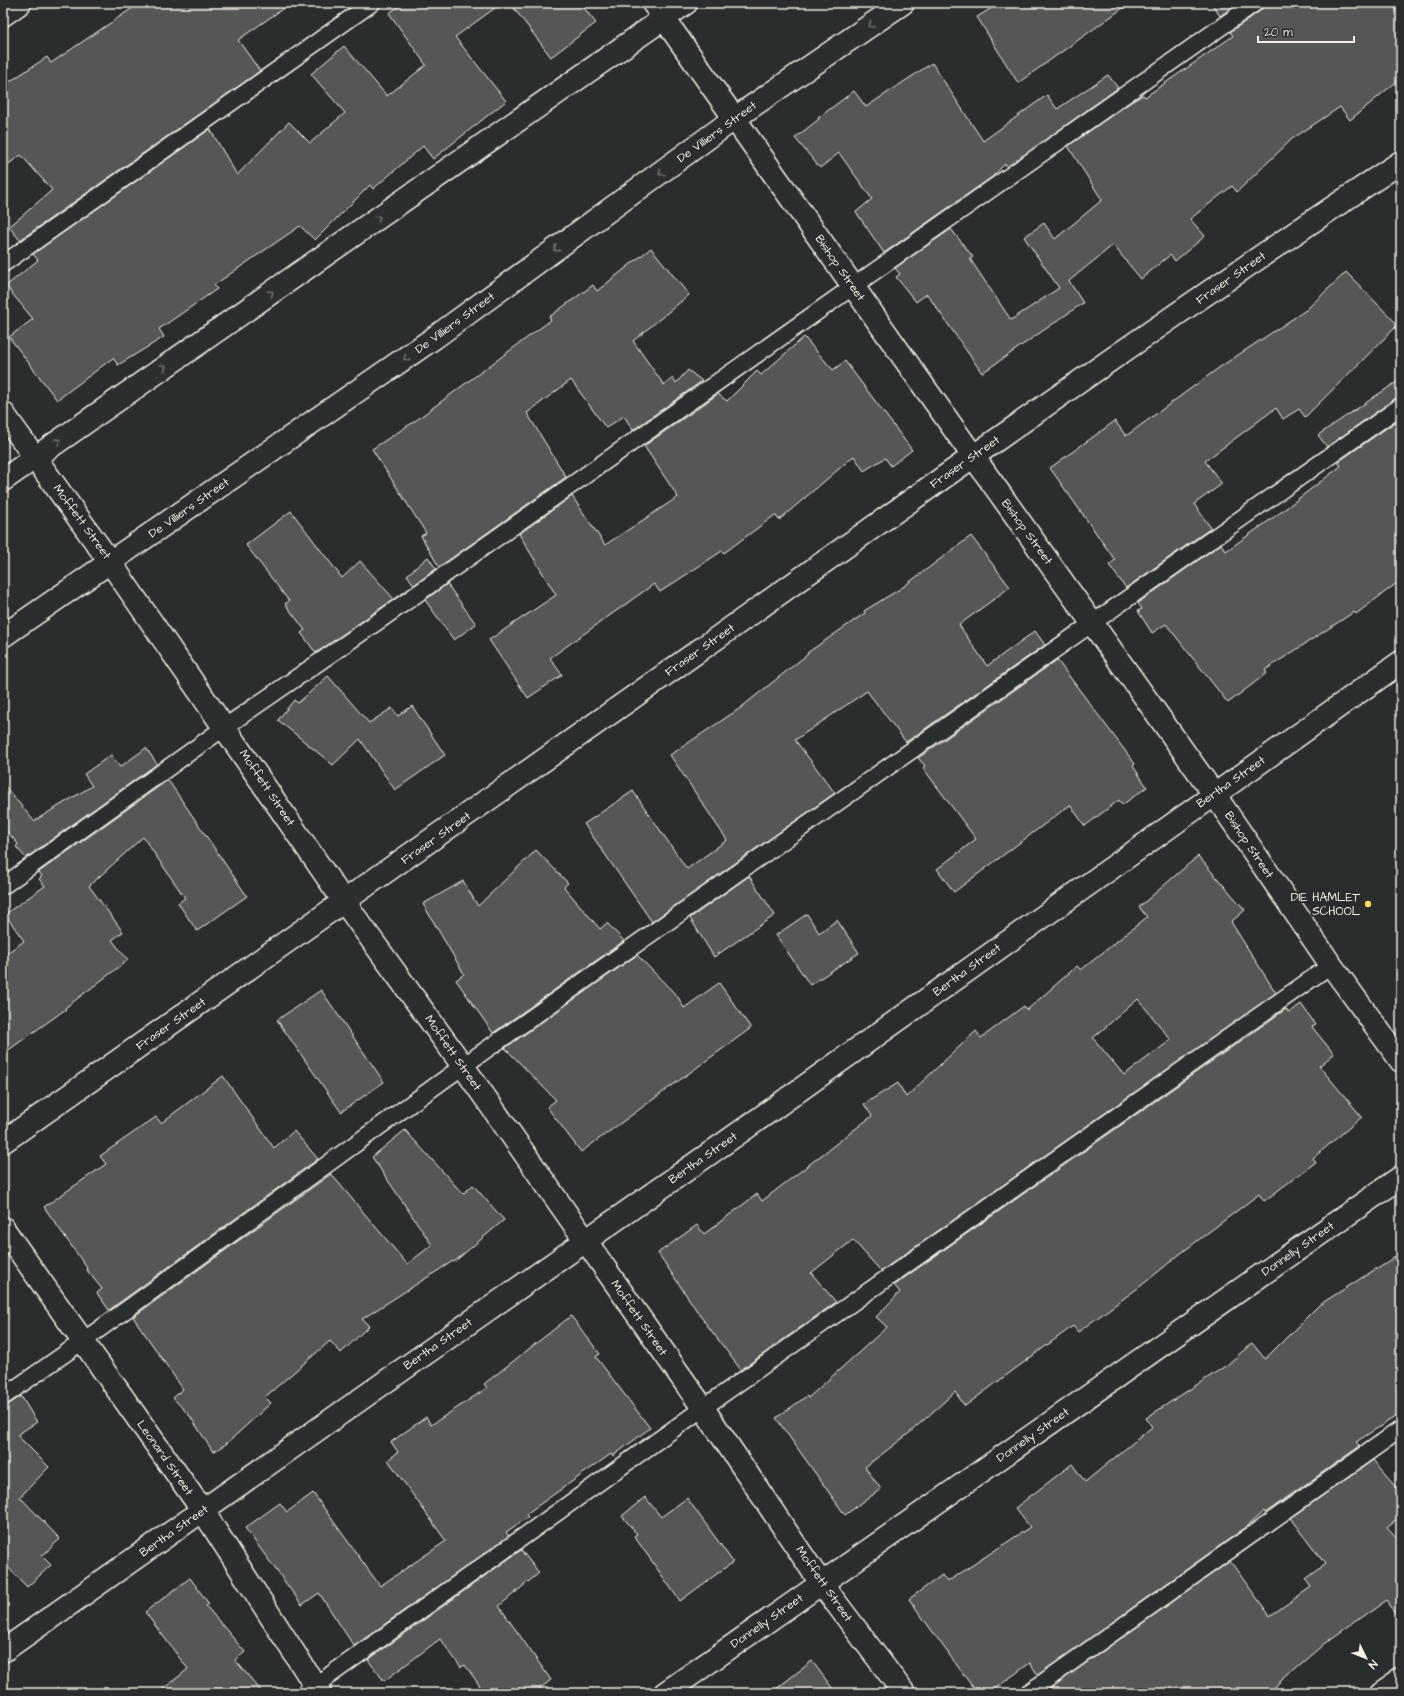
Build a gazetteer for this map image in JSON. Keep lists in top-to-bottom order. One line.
{"streets":{"street":["De Villiers Street","Bishop Street","Fraser Street","Moffett Street","Bertha Street","Donnelly Street","Leonard Street"]},"crossings":[["De Villiers Street","Bishop Street"],["De Villiers Street","Moffett Street"],["Bishop Street","Fraser Street"],["Bishop Street","Bertha Street"],["Fraser Street","Moffett Street"],["Moffett Street","Bertha Street"],["Moffett Street","Donnelly Street"],["Bertha Street","Leonard Street"]],"places":["DIE HAMLET SCHOOL"],"scale_bar":"20 m","north":"bottom right"}
